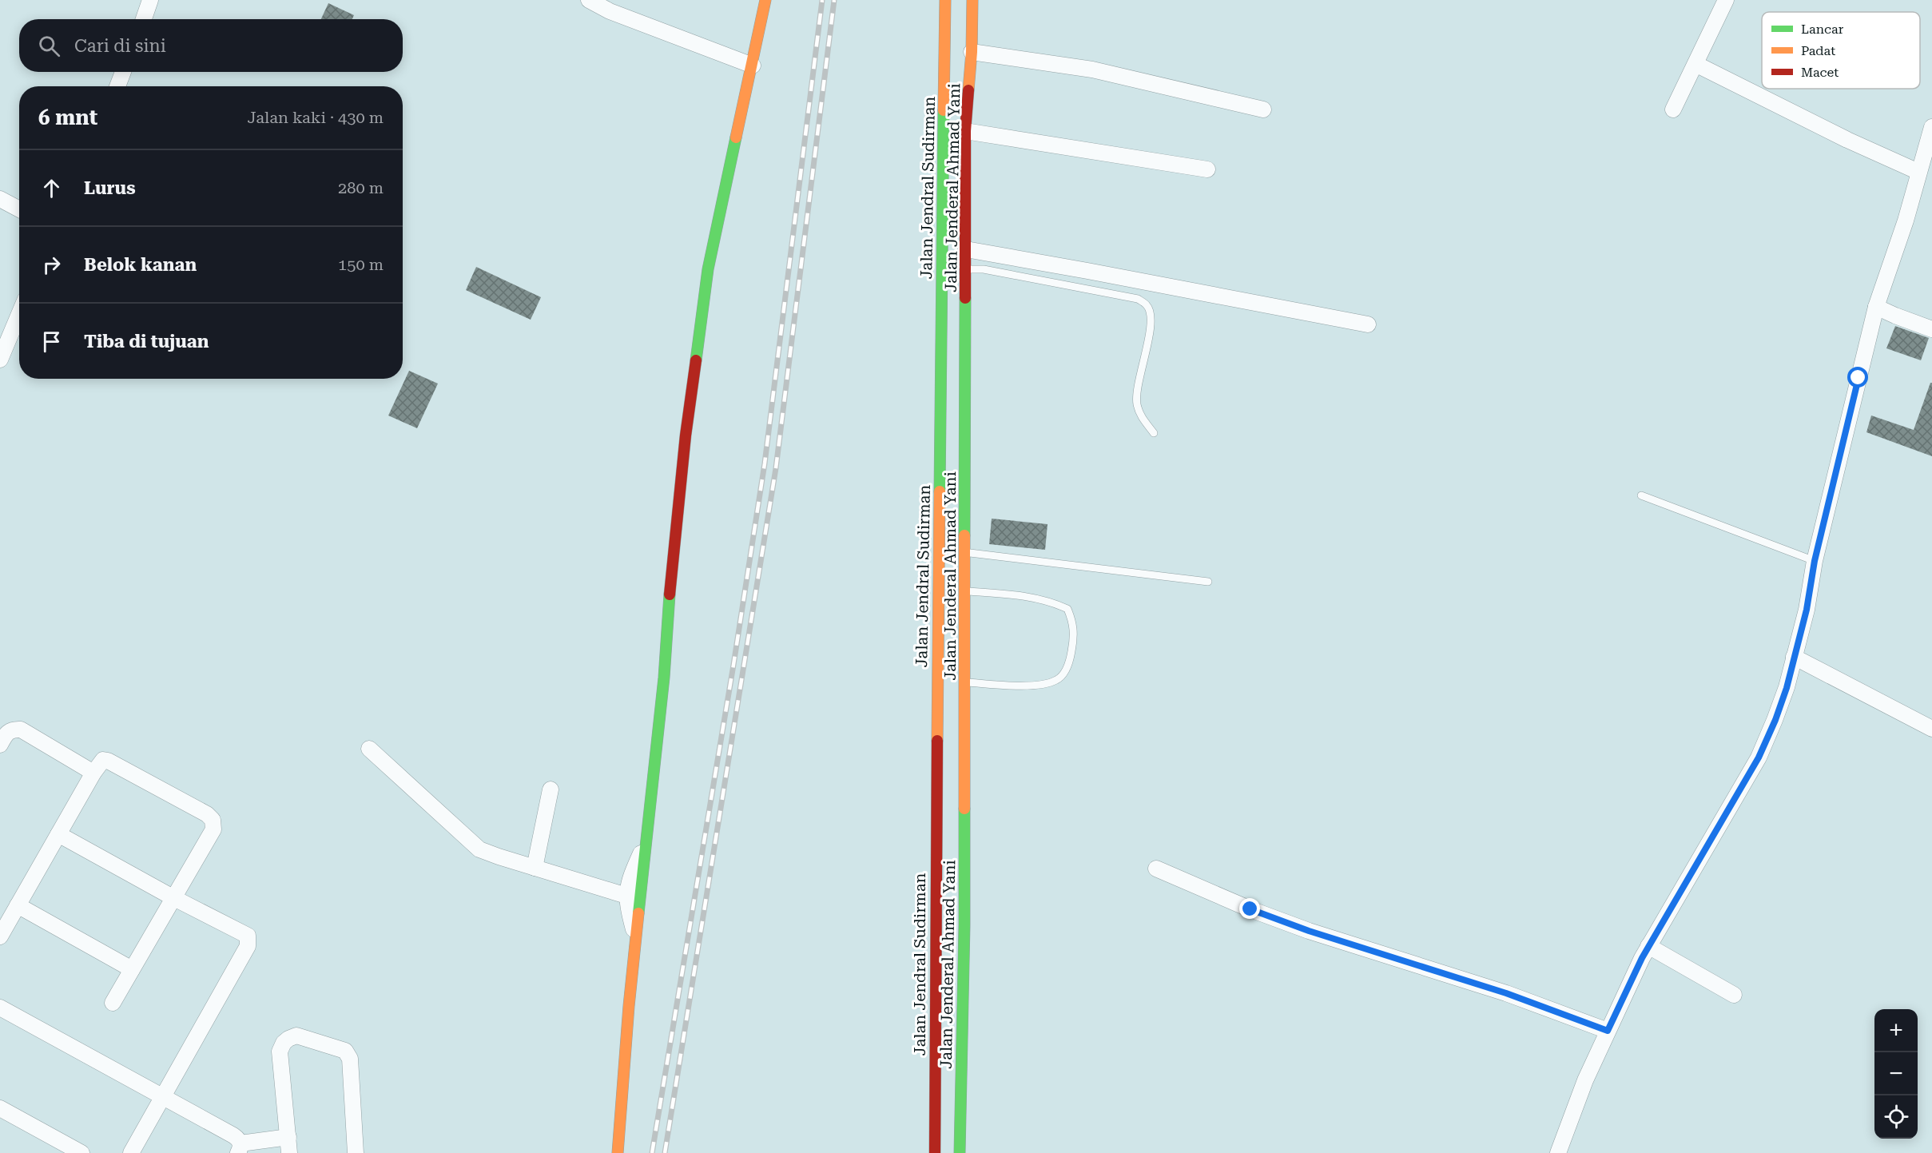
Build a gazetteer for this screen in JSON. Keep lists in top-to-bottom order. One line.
{"streets":{"main road":["Jalan Jendral Sudirman","Jalan Jenderal Ahmad Yani"]},"legend":["Lancar","Padat","Macet"],"page":{"search":"Cari di sini","heading":["6 mnt","Jalan kaki · 430 m"],"list":[["Lurus","280 m"],["Belok kanan","150 m"],"Tiba di tujuan"],"map_buttons":["+","−"]}}
